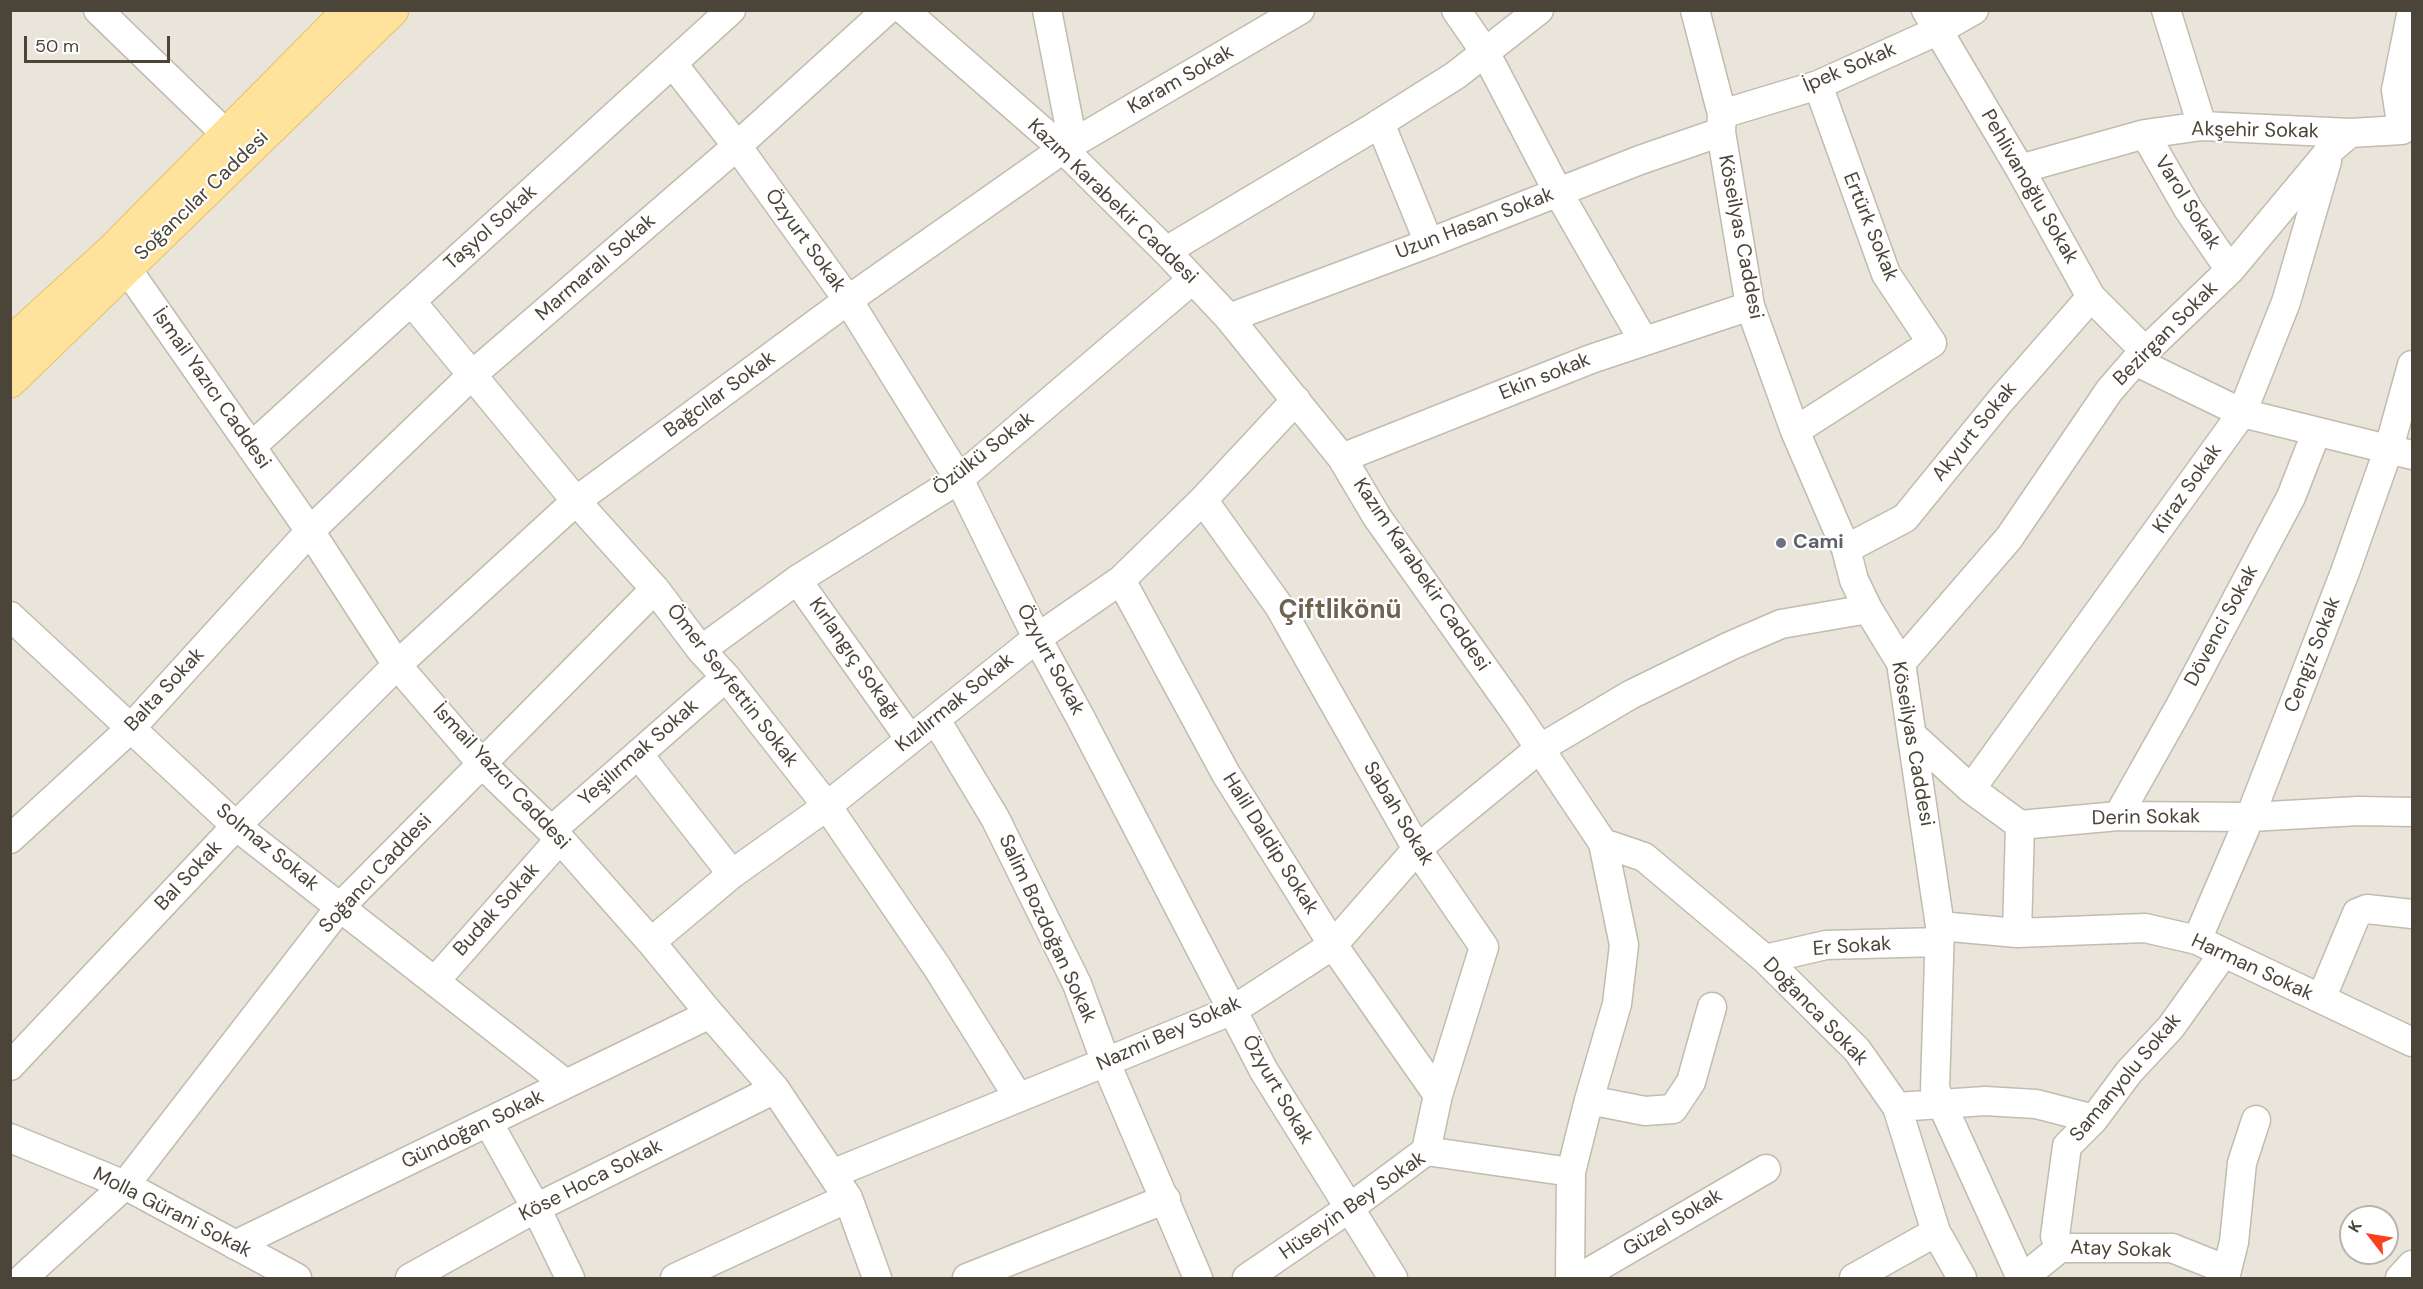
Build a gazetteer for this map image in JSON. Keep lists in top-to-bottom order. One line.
{"streets":{"main road":["Soğancılar Caddesi"],"street":["İpek Sokak","Karam Sokak","Akşehir Sokak","Pehlivanoğlu Sokak","Kazım Karabekir Caddesi","Varol Sokak","Uzun Hasan Sokak","Ertürk Sokak","Taşyol Sokak","Köseilyas Caddesi","Özyurt Sokak","Marmaralı Sokak","Bezirgan Sokak","Ekin sokak","İsmail Yazıcı Caddesi","Bağcılar Sokak","Akyurt Sokak","Özülkü Sokak","Kiraz Sokak","Dövenci Sokak","Cengiz Sokak","Kırlangıç Sokağı","Ömer Seyfettin Sokak","Balta Sokak","Kızılırmak Sokak","Yeşilırmak Sokak","Sabah Sokak","Derin Sokak","Halil Daldip Sokak","Solmaz Sokak","Soğancı Caddesi","Bal Sokak","Budak Sokak","Salim Bozdoğan Sokak","Er Sokak","Harman Sokak","Doğanca Sokak","Nazmi Bey Sokak","Samanyolu Sokak","Gündoğan Sokak","Köse Hoca Sokak","Hüseyin Bey Sokak","Molla Gürani Sokak","Güzel Sokak","Atay Sokak"]},"crossings":[["İpek Sokak","Pehlivanoğlu Sokak"],["İpek Sokak","Uzun Hasan Sokak"],["İpek Sokak","Ertürk Sokak"],["İpek Sokak","Köseilyas Caddesi"],["Karam Sokak","Kazım Karabekir Caddesi"],["Karam Sokak","Bağcılar Sokak"],["Akşehir Sokak","Pehlivanoğlu Sokak"],["Akşehir Sokak","Varol Sokak"],["Akşehir Sokak","Bezirgan Sokak"],["Akşehir Sokak","Kiraz Sokak"],["Pehlivanoğlu Sokak","Bezirgan Sokak"],["Pehlivanoğlu Sokak","Akyurt Sokak"],["Pehlivanoğlu Sokak","Kiraz Sokak"],["Pehlivanoğlu Sokak","Dövenci Sokak"],["Pehlivanoğlu Sokak","Cengiz Sokak"],["Soğancılar Caddesi","İsmail Yazıcı Caddesi"],["Kazım Karabekir Caddesi","Uzun Hasan Sokak"],["Kazım Karabekir Caddesi","Ekin sokak"],["Kazım Karabekir Caddesi","Bağcılar Sokak"],["Kazım Karabekir Caddesi","Özülkü Sokak"],["Kazım Karabekir Caddesi","Kızılırmak Sokak"],["Kazım Karabekir Caddesi","Doğanca Sokak"],["Kazım Karabekir Caddesi","Nazmi Bey Sokak"],["Kazım Karabekir Caddesi","Hüseyin Bey Sokak"],["Varol Sokak","Bezirgan Sokak"],["Uzun Hasan Sokak","Köseilyas Caddesi"],["Ertürk Sokak","Köseilyas Caddesi"],["Taşyol Sokak","Özyurt Sokak"],["Taşyol Sokak","İsmail Yazıcı Caddesi"],["Taşyol Sokak","Ömer Seyfettin Sokak"],["Köseilyas Caddesi","Bezirgan Sokak"],["Köseilyas Caddesi","Ekin sokak"],["Köseilyas Caddesi","Akyurt Sokak"],["Köseilyas Caddesi","Er Sokak"],["Köseilyas Caddesi","Harman Sokak"],["Köseilyas Caddesi","Nazmi Bey Sokak"],["Köseilyas Caddesi","Atay Sokak"],["Özyurt Sokak","Marmaralı Sokak"],["Özyurt Sokak","Bağcılar Sokak"],["Özyurt Sokak","Özülkü Sokak"],["Özyurt Sokak","Kızılırmak Sokak"],["Özyurt Sokak","Nazmi Bey Sokak"],["Özyurt Sokak","Hüseyin Bey Sokak"],["Marmaralı Sokak","İsmail Yazıcı Caddesi"],["Marmaralı Sokak","Ömer Seyfettin Sokak"],["Marmaralı Sokak","Balta Sokak"],["Bezirgan Sokak","Kiraz Sokak"],["İsmail Yazıcı Caddesi","Bağcılar Sokak"],["İsmail Yazıcı Caddesi","Balta Sokak"],["İsmail Yazıcı Caddesi","Kızılırmak Sokak"],["İsmail Yazıcı Caddesi","Yeşilırmak Sokak"],["İsmail Yazıcı Caddesi","Soğancı Caddesi"],["İsmail Yazıcı Caddesi","Bal Sokak"],["İsmail Yazıcı Caddesi","Budak Sokak"],["İsmail Yazıcı Caddesi","Nazmi Bey Sokak"],["İsmail Yazıcı Caddesi","Gündoğan Sokak"],["İsmail Yazıcı Caddesi","Köse Hoca Sokak"],["Bağcılar Sokak","Ömer Seyfettin Sokak"],["Bağcılar Sokak","Bal Sokak"],["Özülkü Sokak","Kırlangıç Sokağı"],["Özülkü Sokak","Ömer Seyfettin Sokak"],["Dövenci Sokak","Derin Sokak"],["Cengiz Sokak","Derin Sokak"],["Cengiz Sokak","Harman Sokak"],["Kırlangıç Sokağı","Kızılırmak Sokak"],["Ömer Seyfettin Sokak","Kızılırmak Sokak"],["Ömer Seyfettin Sokak","Yeşilırmak Sokak"],["Ömer Seyfettin Sokak","Soğancı Caddesi"],["Ömer Seyfettin Sokak","Nazmi Bey Sokak"],["Balta Sokak","Solmaz Sokak"],["Kızılırmak Sokak","Sabah Sokak"],["Kızılırmak Sokak","Halil Daldip Sokak"],["Kızılırmak Sokak","Salim Bozdoğan Sokak"],["Yeşilırmak Sokak","Budak Sokak"],["Sabah Sokak","Halil Daldip Sokak"],["Sabah Sokak","Nazmi Bey Sokak"],["Sabah Sokak","Hüseyin Bey Sokak"],["Halil Daldip Sokak","Nazmi Bey Sokak"],["Solmaz Sokak","Soğancı Caddesi"],["Solmaz Sokak","Bal Sokak"],["Solmaz Sokak","Budak Sokak"],["Solmaz Sokak","Gündoğan Sokak"],["Soğancı Caddesi","Molla Gürani Sokak"],["Salim Bozdoğan Sokak","Nazmi Bey Sokak"],["Er Sokak","Harman Sokak"],["Er Sokak","Doğanca Sokak"],["Harman Sokak","Samanyolu Sokak"],["Samanyolu Sokak","Atay Sokak"],["Gündoğan Sokak","Molla Gürani Sokak"]],"districts":["Çiftlikönü"],"places":["Cami"],"scale_bar":"50 m","north":"top left"}
